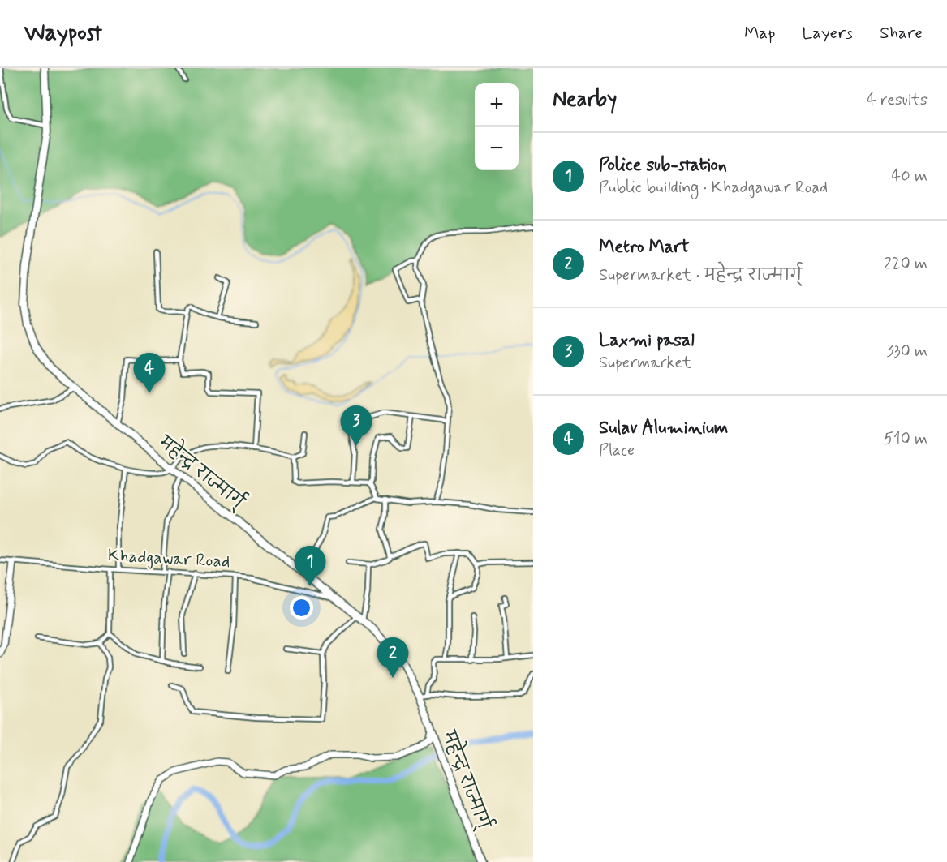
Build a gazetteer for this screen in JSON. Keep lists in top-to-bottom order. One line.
{"streets":{"highway":["महेन्द्र राज्मार्ग्"],"street":["Khadgawar Road"]},"crossings":[["महेन्द्र राज्मार्ग्","Khadgawar Road"]],"page":{"header":"Waypost","nav":["Map","Layers","Share"],"heading":["Nearby","4 results"],"map_buttons":["+","−"],"list":[{"mark":"1","name":"Police sub-station","note":"Public building · Khadgawar Road","value":"40 m"},{"mark":"2","name":"Metro Mart","note":"Supermarket · महेन्द्र राज्मार्ग्","value":"220 m"},{"mark":"3","name":"Laxmi pasal","note":"Supermarket","value":"330 m"},{"mark":"4","name":"Sulav Aluminium","note":"Place","value":"510 m"}],"pins":["4","3","1","2"]}}
